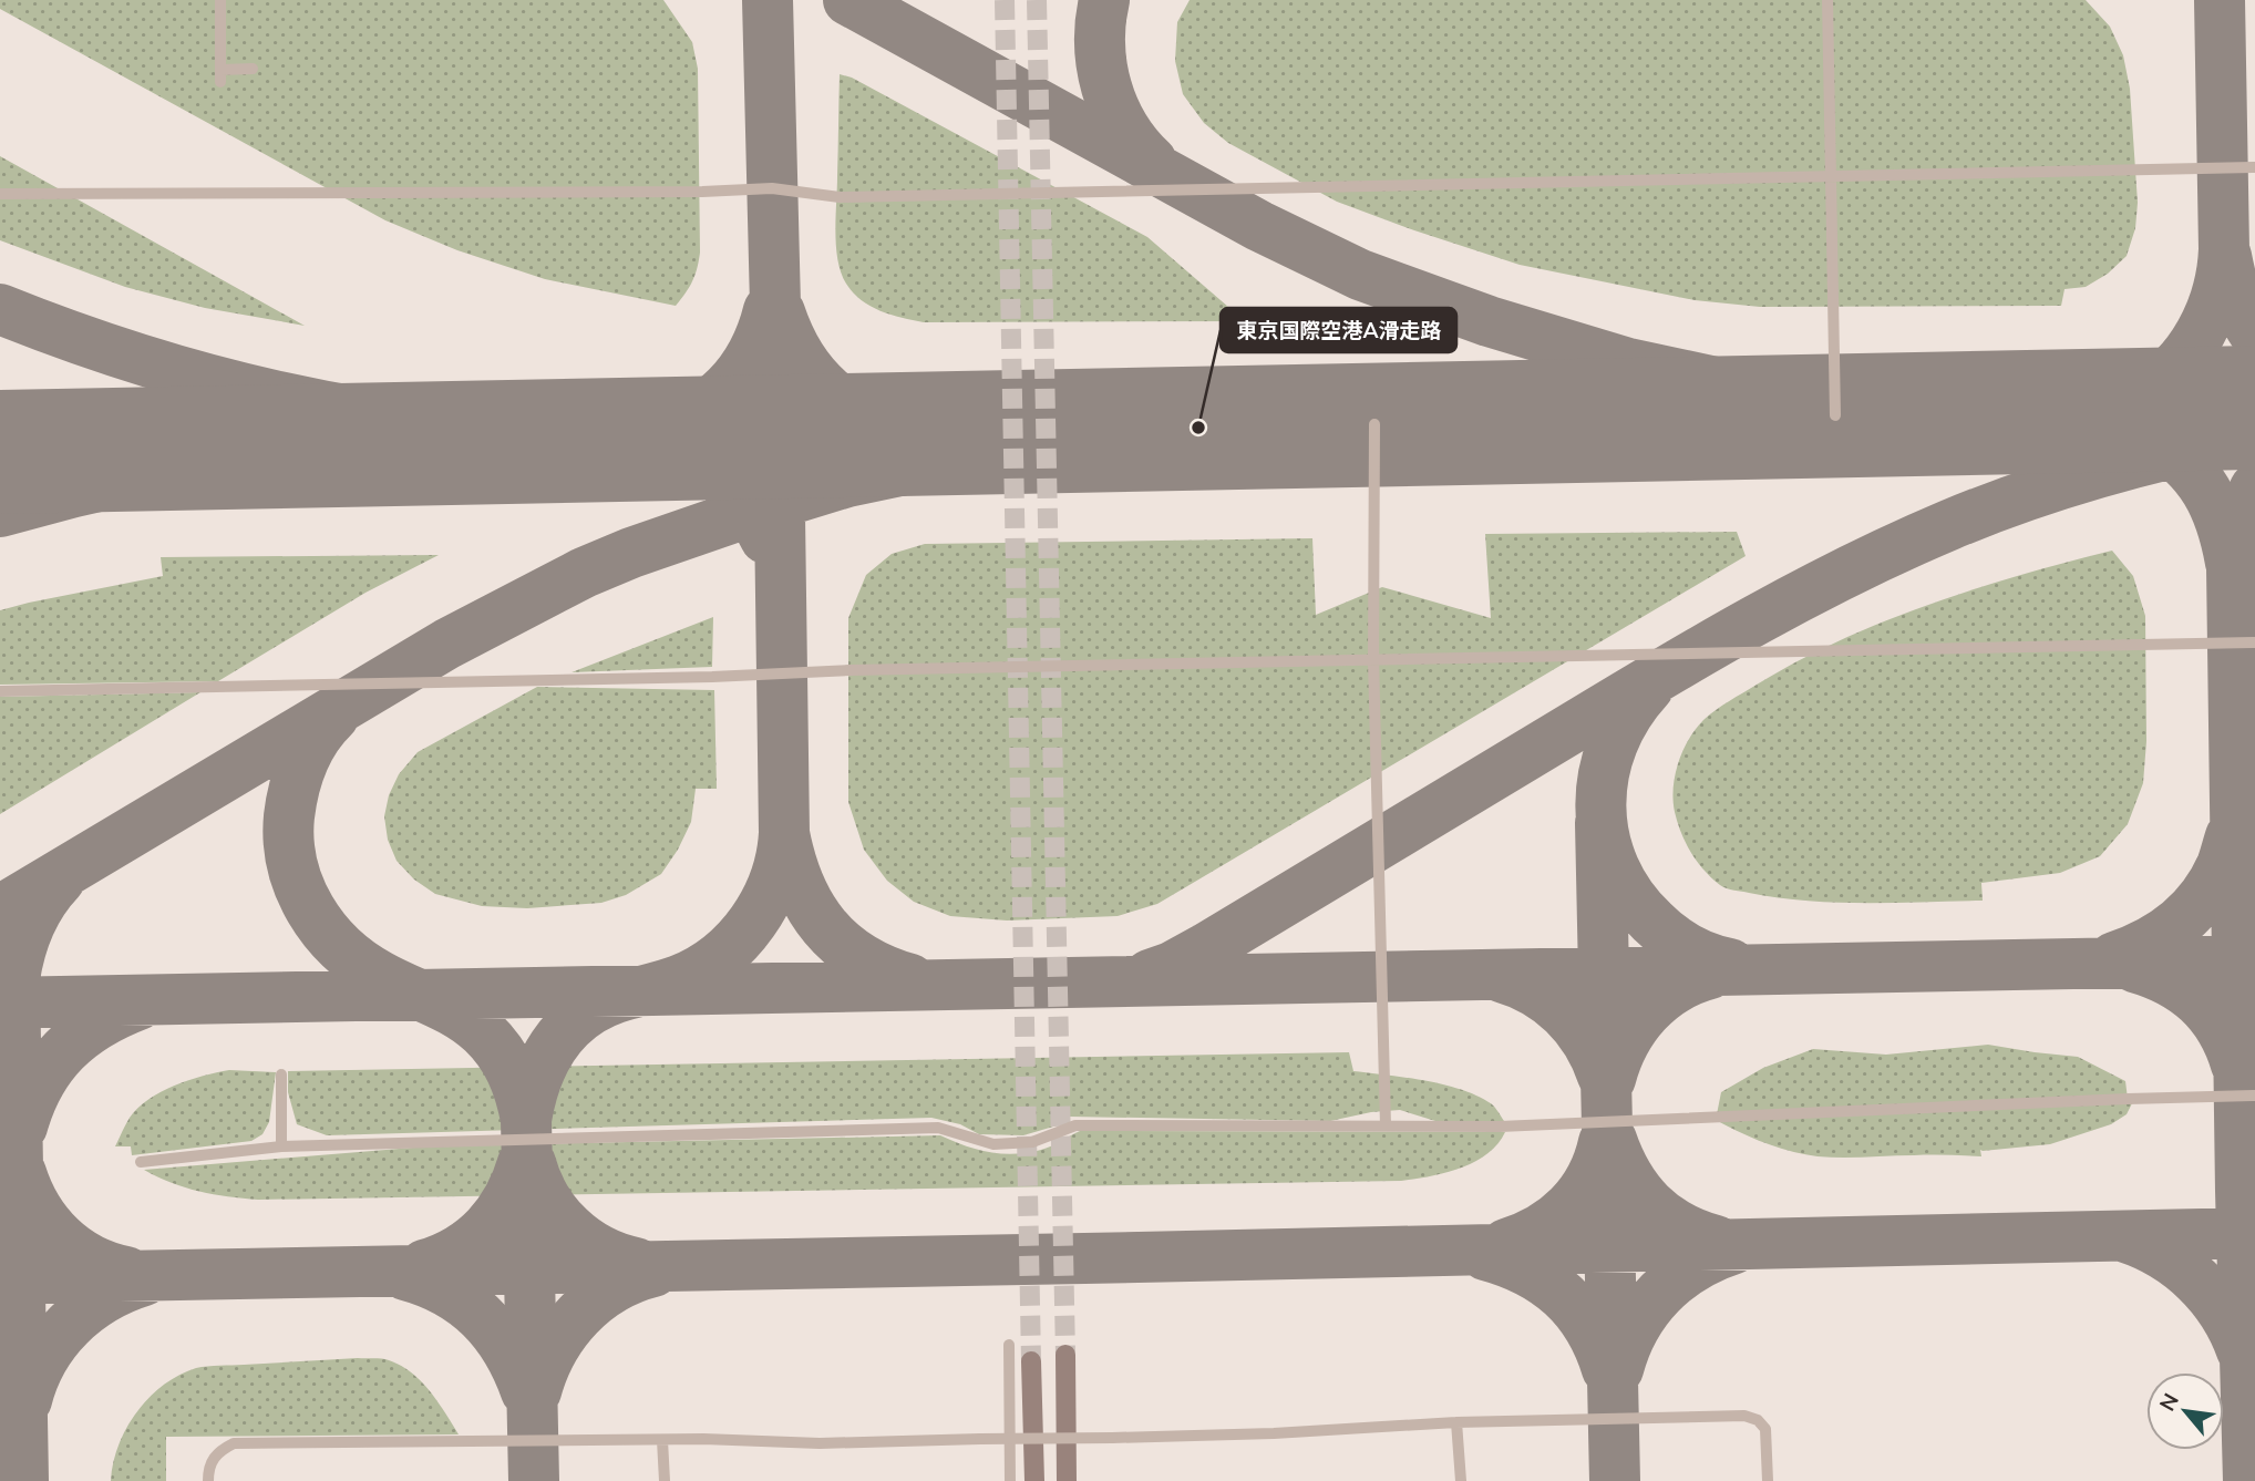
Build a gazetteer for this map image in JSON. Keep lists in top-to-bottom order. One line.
{"places":["東京国際空港A滑走路"],"north":"top left"}
